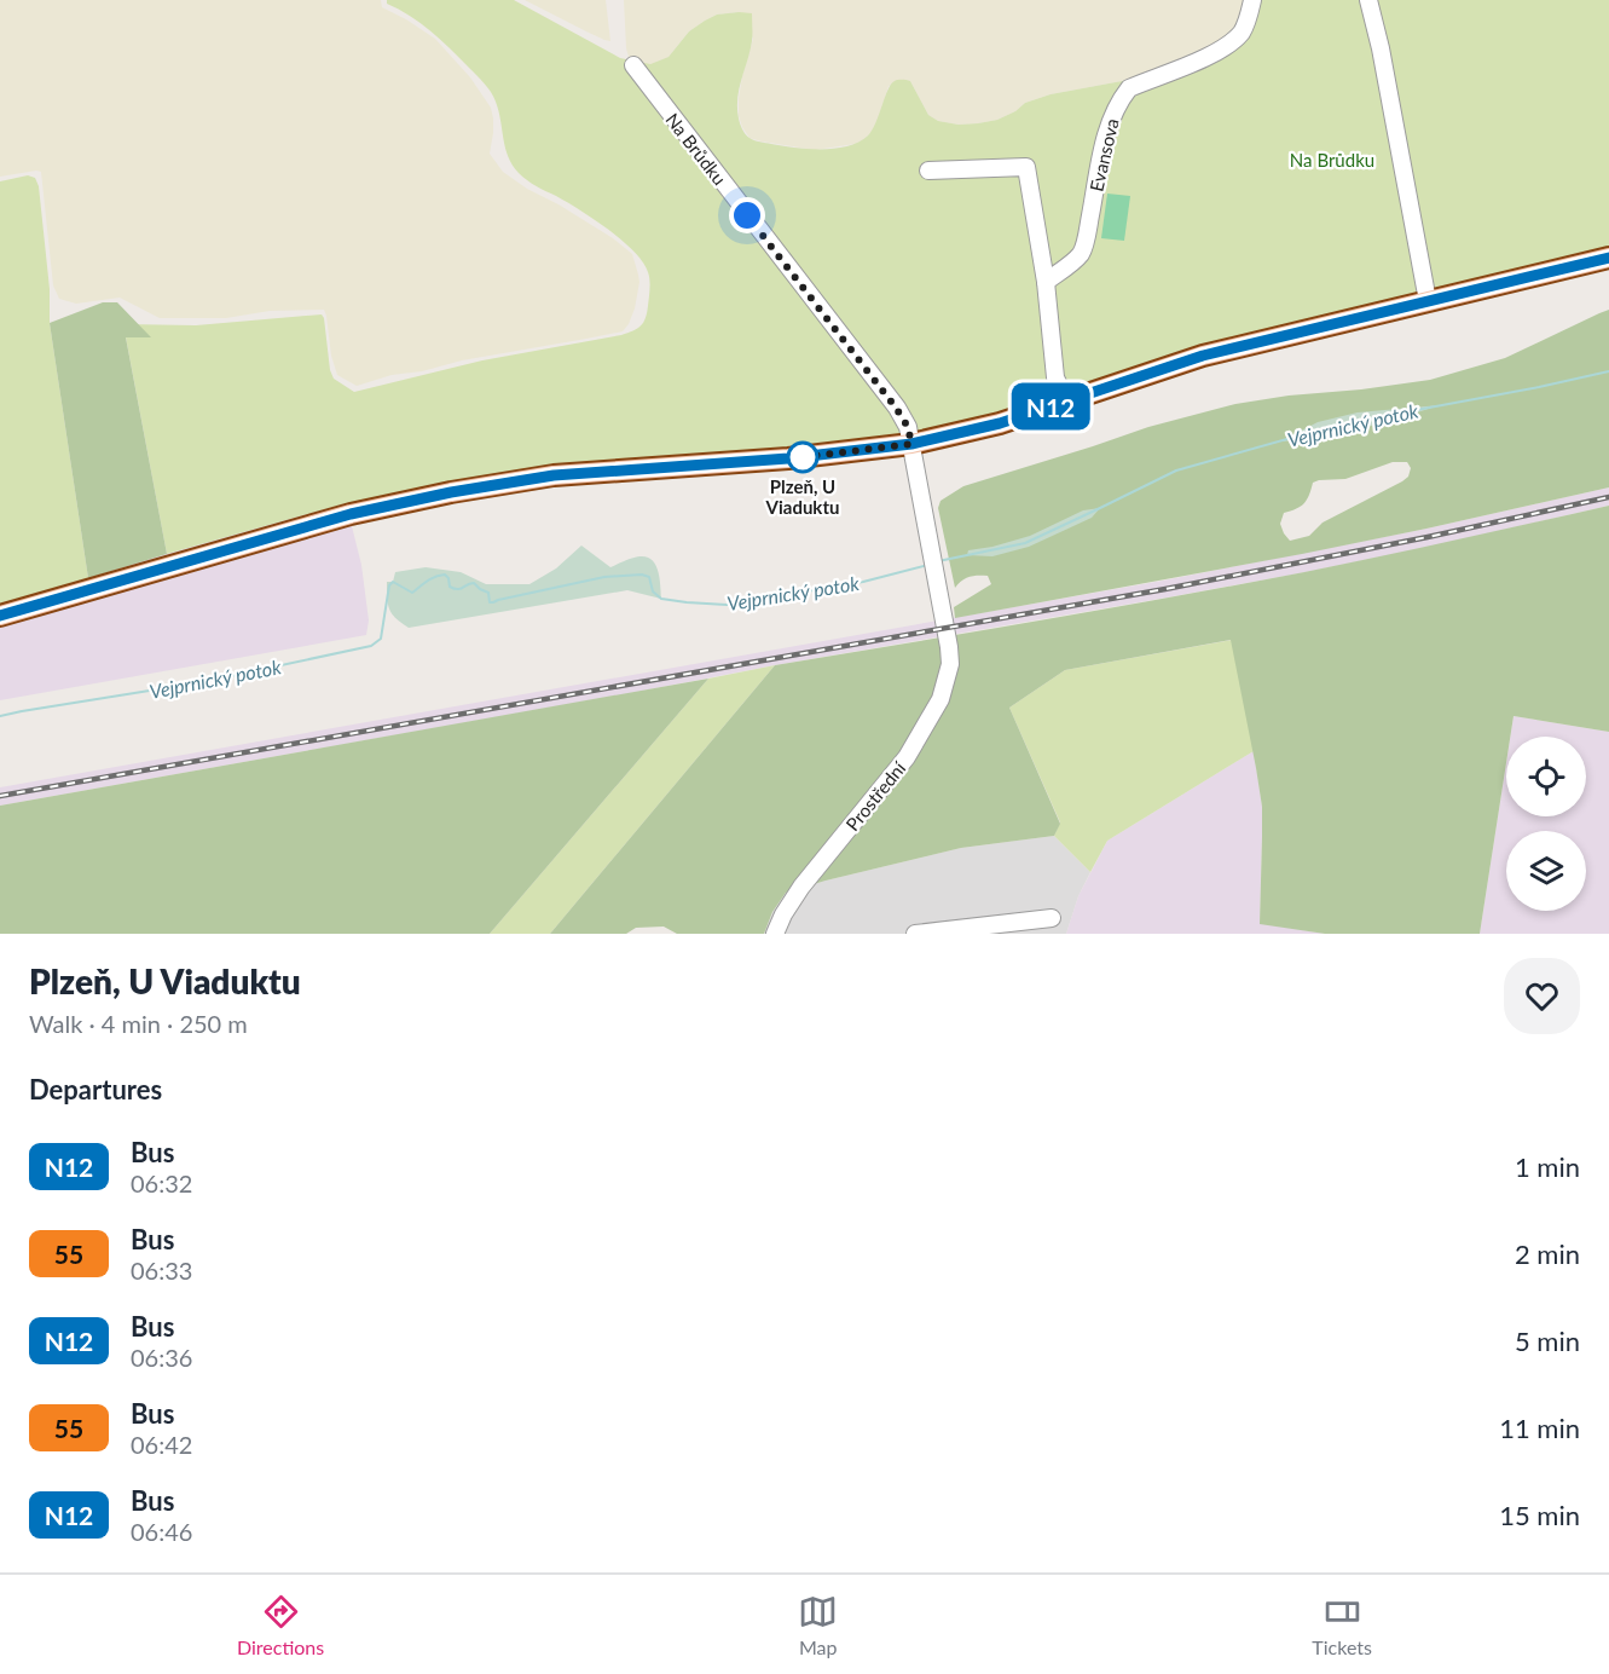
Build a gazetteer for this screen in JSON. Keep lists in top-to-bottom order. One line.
{"streets":{"street":["Na Brůdku","Evansova","Prostřední"]},"crossings":[["Na Brůdku","Prostřední"]],"water":["Vejprnický potok"],"parks":["Na Brůdku"],"places":["Plzeň, U Viaduktu"],"lines":["bus line N12"],"page":{"on_map":"N12","heading":[["Plzeň, U Viaduktu","Walk · 4 min · 250 m"],"Departures"],"list":[{"mark":"N12","name":"Bus","note":"06:32","value":"1 min"},{"mark":"55","name":"Bus","note":"06:33","value":"2 min"},{"mark":"N12","name":"Bus","note":"06:36","value":"5 min"},{"mark":"55","name":"Bus","note":"06:42","value":"11 min"},{"mark":"N12","name":"Bus","note":"06:46","value":"15 min"}],"tabs":["Directions","Map","Tickets"]}}
